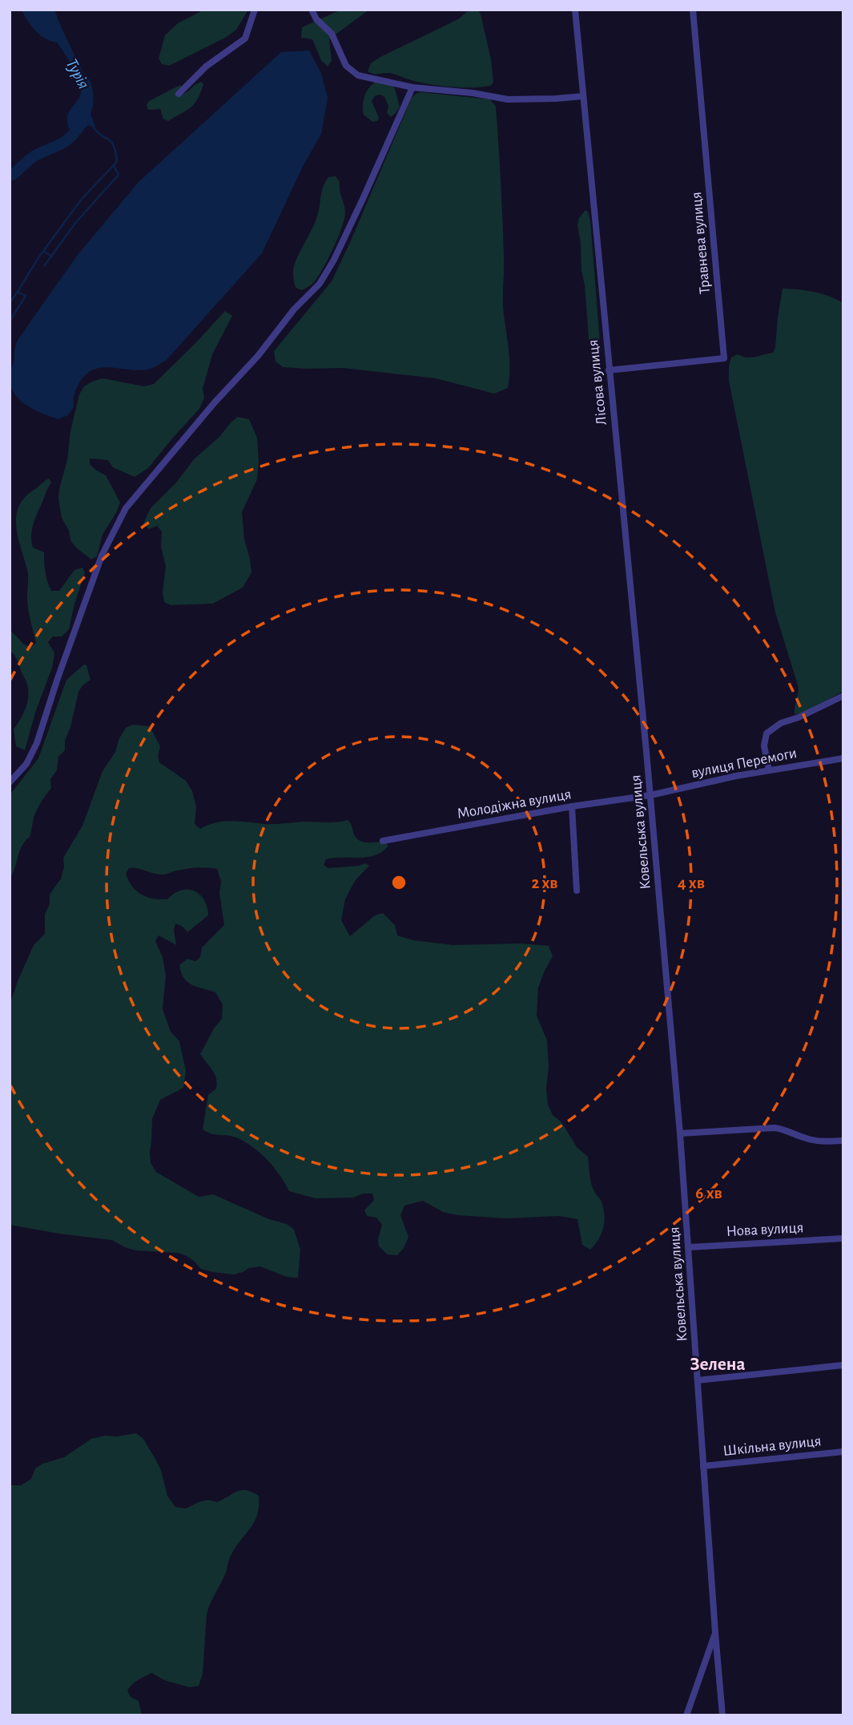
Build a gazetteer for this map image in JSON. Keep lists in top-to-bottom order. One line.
{"streets":{"street":["Травнева вулиця","Лісова вулиця","вулиця Перемоги","Молодіжна вулиця","Ковельська вулиця","Нова вулиця","Шкільна вулиця"]},"crossings":[["Травнева вулиця","Лісова вулиця"],["Лісова вулиця","Ковельська вулиця"],["вулиця Перемоги","Молодіжна вулиця"],["вулиця Перемоги","Ковельська вулиця"],["Молодіжна вулиця","Ковельська вулиця"],["Ковельська вулиця","Нова вулиця"],["Ковельська вулиця","Шкільна вулиця"]],"districts":["Зелена"],"water":["Турія"],"rings":["2 хв","4 хв","6 хв"]}
